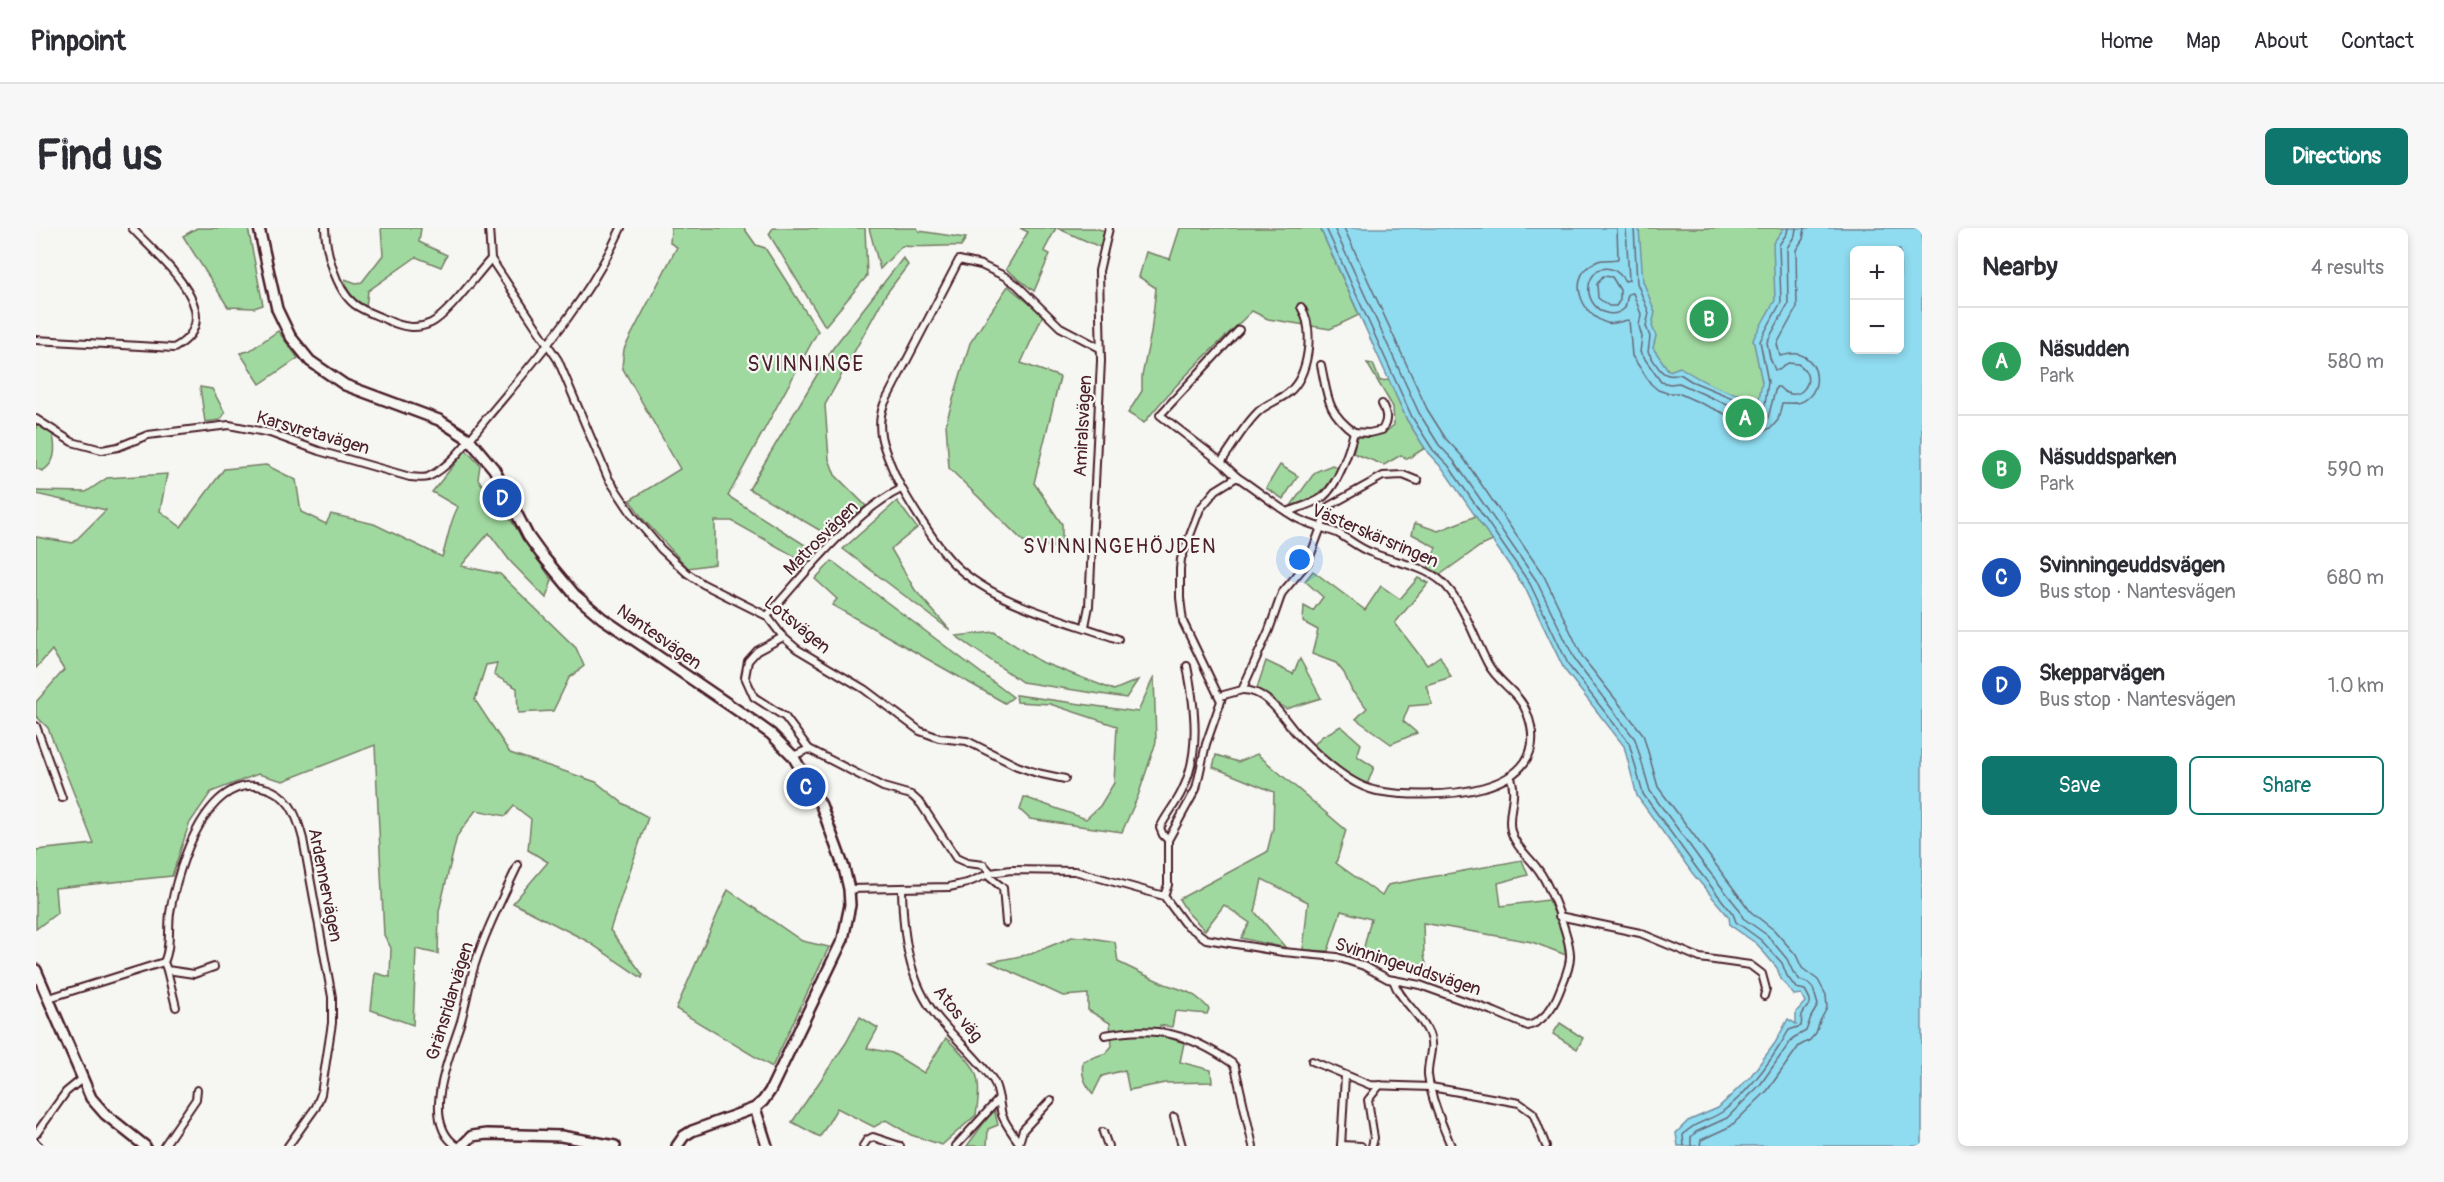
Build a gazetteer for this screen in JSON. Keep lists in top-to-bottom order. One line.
{"streets":{"street":["Amiralsvägen","Karsvretavägen","Västerskärsringen","Matrosvägen","Lotsvägen","Nantesvägen","Ardennervägen","Svinningeuddsvägen","Gränsridarvägen","Atos väg"]},"crossings":[["Karsvretavägen","Nantesvägen"],["Västerskärsringen","Svinningeuddsvägen"],["Matrosvägen","Lotsvägen"]],"districts":["SVINNINGE","SVINNINGEHÖJDEN"],"page":{"header":"Pinpoint","nav":["Home","Map","About","Contact"],"buttons":["Directions",["Save","Share"]],"title":"Find us","heading":["Nearby","4 results"],"map_buttons":["+","−"],"pins":["B","A","D","C"],"list":[{"mark":"A","name":"Näsudden","note":"Park","value":"580 m"},{"mark":"B","name":"Näsuddsparken","note":"Park","value":"590 m"},{"mark":"C","name":"Svinningeuddsvägen","note":"Bus stop · Nantesvägen","value":"680 m"},{"mark":"D","name":"Skepparvägen","note":"Bus stop · Nantesvägen","value":"1.0 km"}]}}
